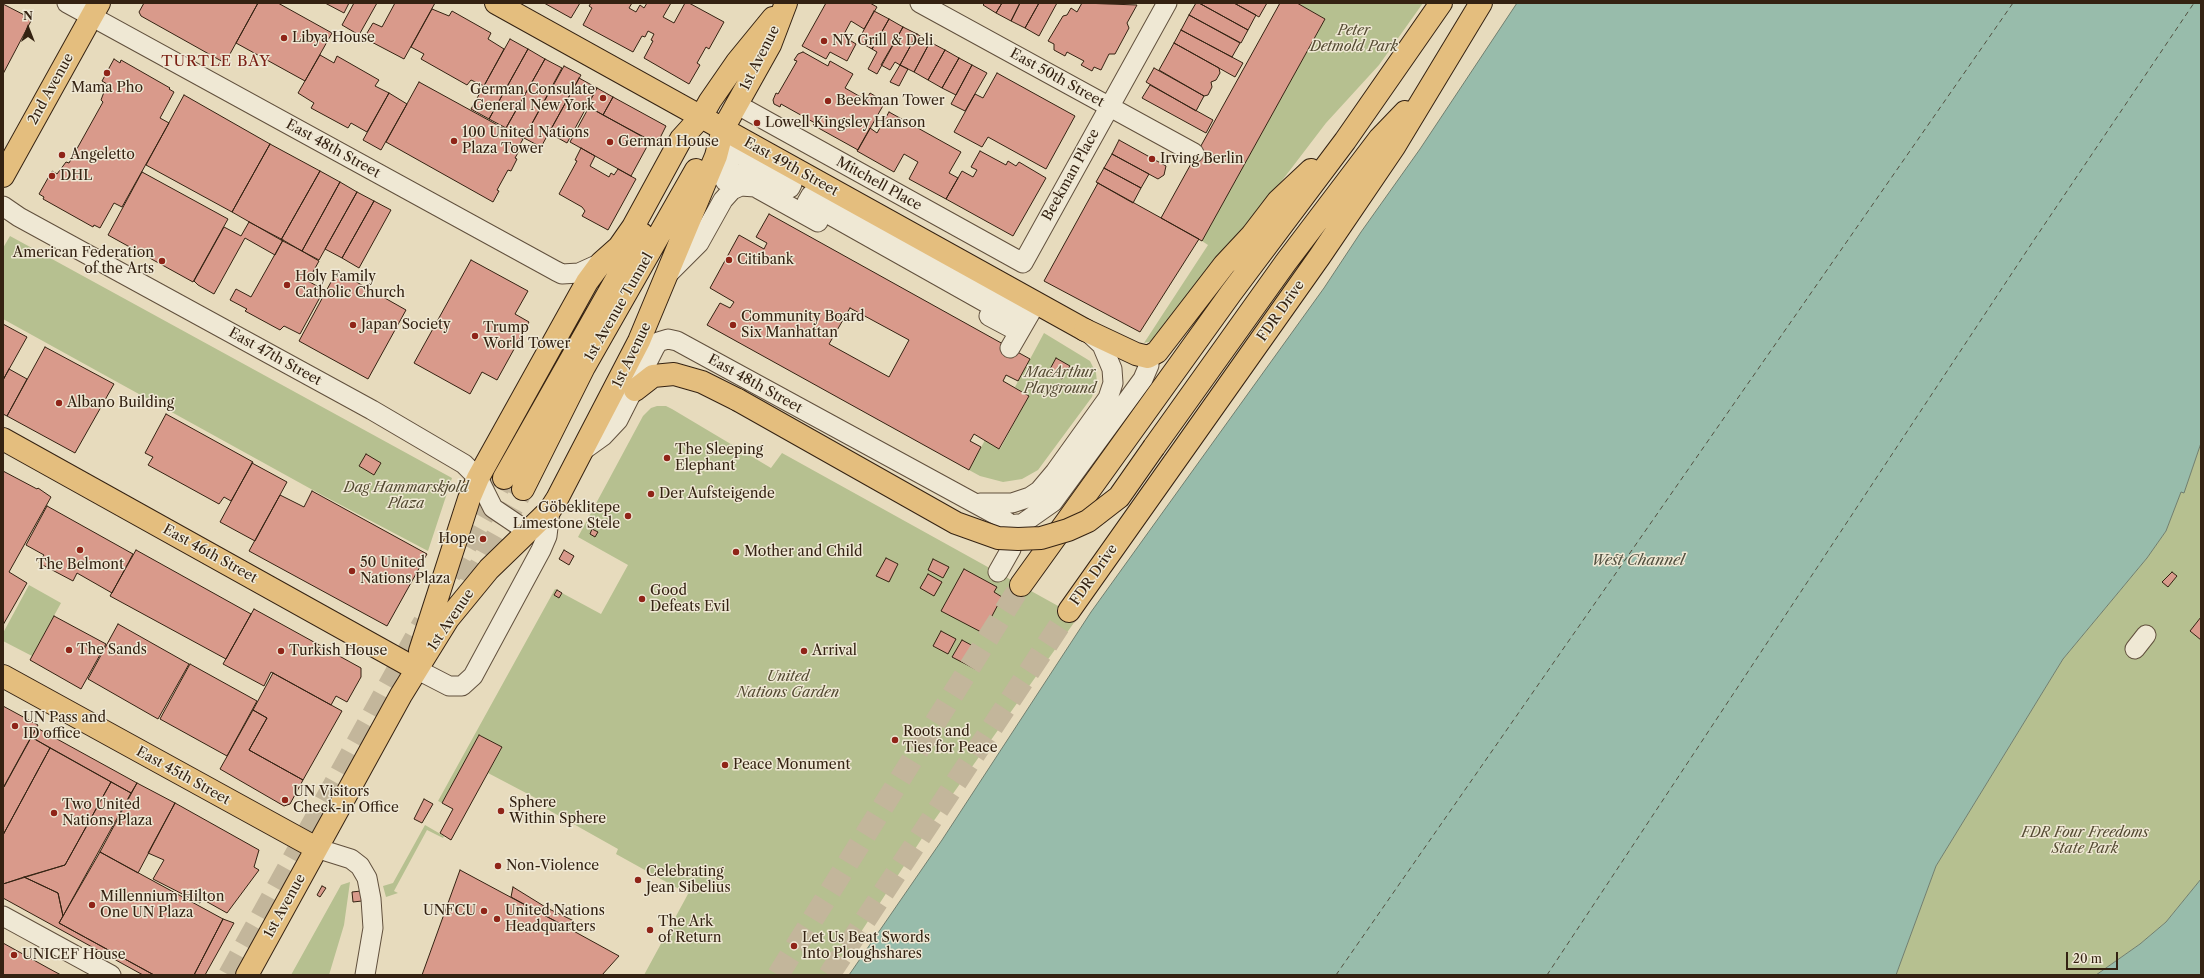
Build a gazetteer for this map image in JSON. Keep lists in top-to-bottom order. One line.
{"streets":{"main road":["1st Avenue","2nd Avenue","East 49th Street","1st Avenue Tunnel","FDR Drive","East 46th Street","East 45th Street"],"street":["East 50th Street","East 48th Street","Beekman Place","Mitchell Place","East 47th Street"]},"crossings":[["1st Avenue","East 48th Street"],["1st Avenue","East 49th Street"],["1st Avenue","Mitchell Place"],["1st Avenue","1st Avenue Tunnel"],["1st Avenue","East 47th Street"],["1st Avenue","East 46th Street"],["1st Avenue","East 45th Street"],["East 50th Street","Beekman Place"],["2nd Avenue","East 48th Street"],["East 49th Street","1st Avenue Tunnel"],["Beekman Place","Mitchell Place"]],"districts":["TURTLE BAY"],"water":["West Channel"],"parks":["Peter Detmold Park","MacArthur Playground","Dag Hammarskjold Plaza","United Nations Garden","FDR Four Freedoms State Park"],"places":["Libya House","NY Grill & Deli","Mama Pho","German Consulate General New York","Beekman Tower","Lowell Kingsley Hanson","100 United Nations Plaza Tower","German House","Angeletto","Irving Berlin","DHL","Citibank","American Federation of the Arts","Holy Family Catholic Church","Japan Society","Community Board Six Manhattan","Trump World Tower","Albano Building","The Sleeping Elephant","Der Aufsteigende","Göbeklitepe Limestone Stele","Hope","The Belmont","Mother and Child","50 United Nations Plaza","Good Defeats Evil","The Sands","Turkish House","Arrival","UN Pass and ID office","Roots and Ties for Peace","Peace Monument","UN Visitors Check-in Office","Sphere Within Sphere","Two United Nations Plaza","Non-Violence","Celebrating Jean Sibelius","Millennium Hilton One UN Plaza","UNFCU","United Nations Headquarters","The Ark of Return","Let Us Beat Swords Into Ploughshares","UNICEF House"],"scale_bar":"20 m","north":"top"}
